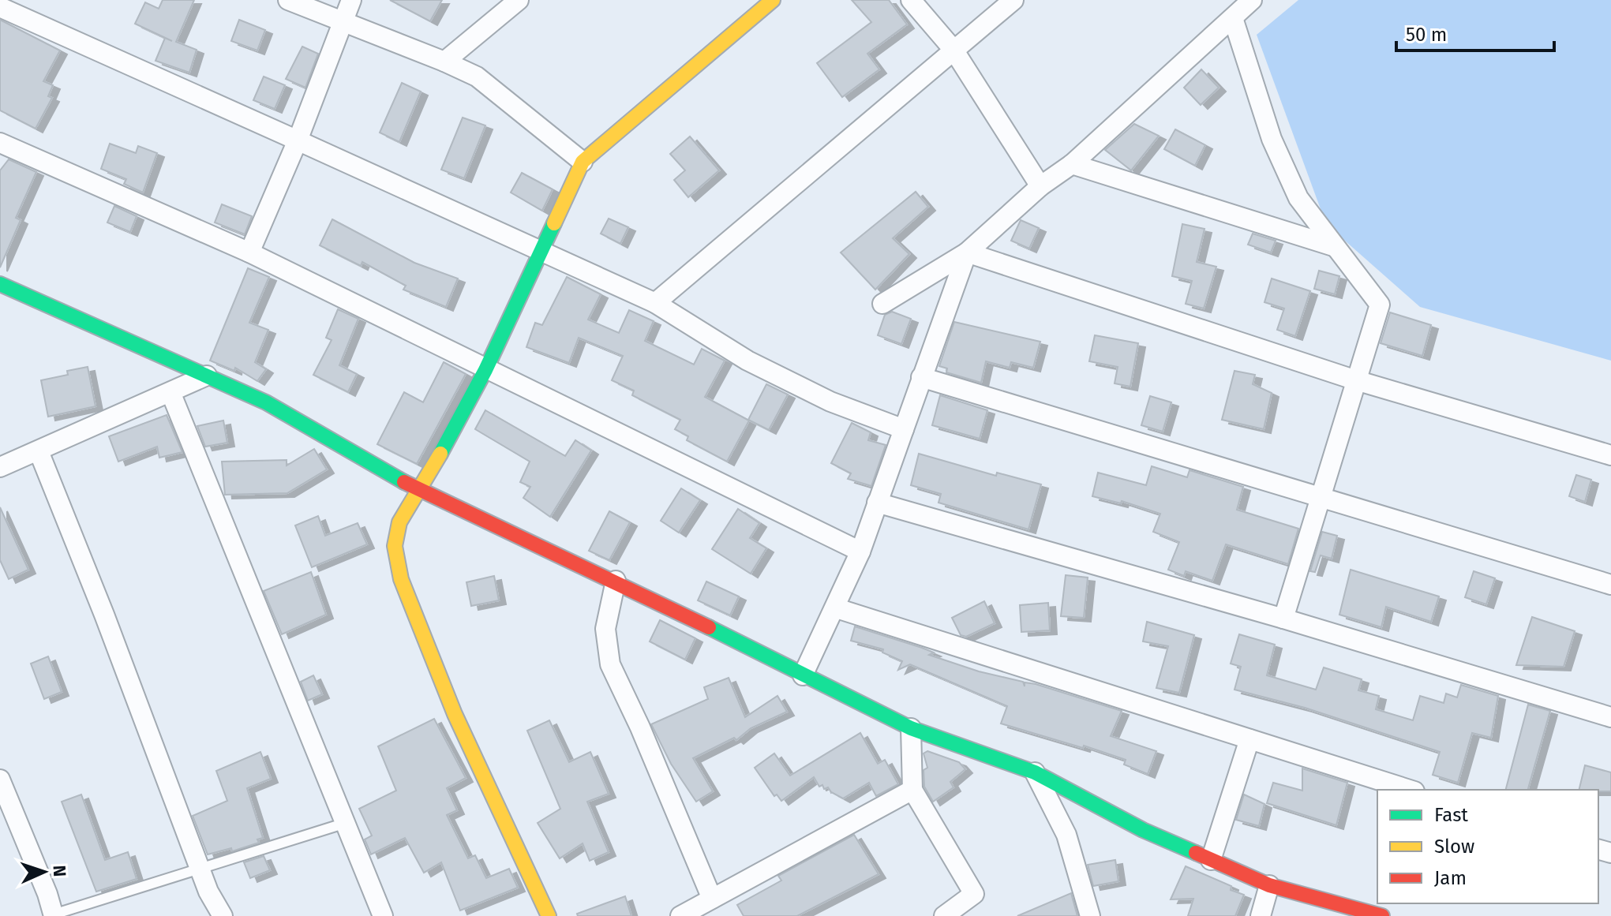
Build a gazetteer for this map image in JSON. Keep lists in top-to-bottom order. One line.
{"legend":["Fast","Slow","Jam"],"scale_bar":"50 m","north":"right"}
